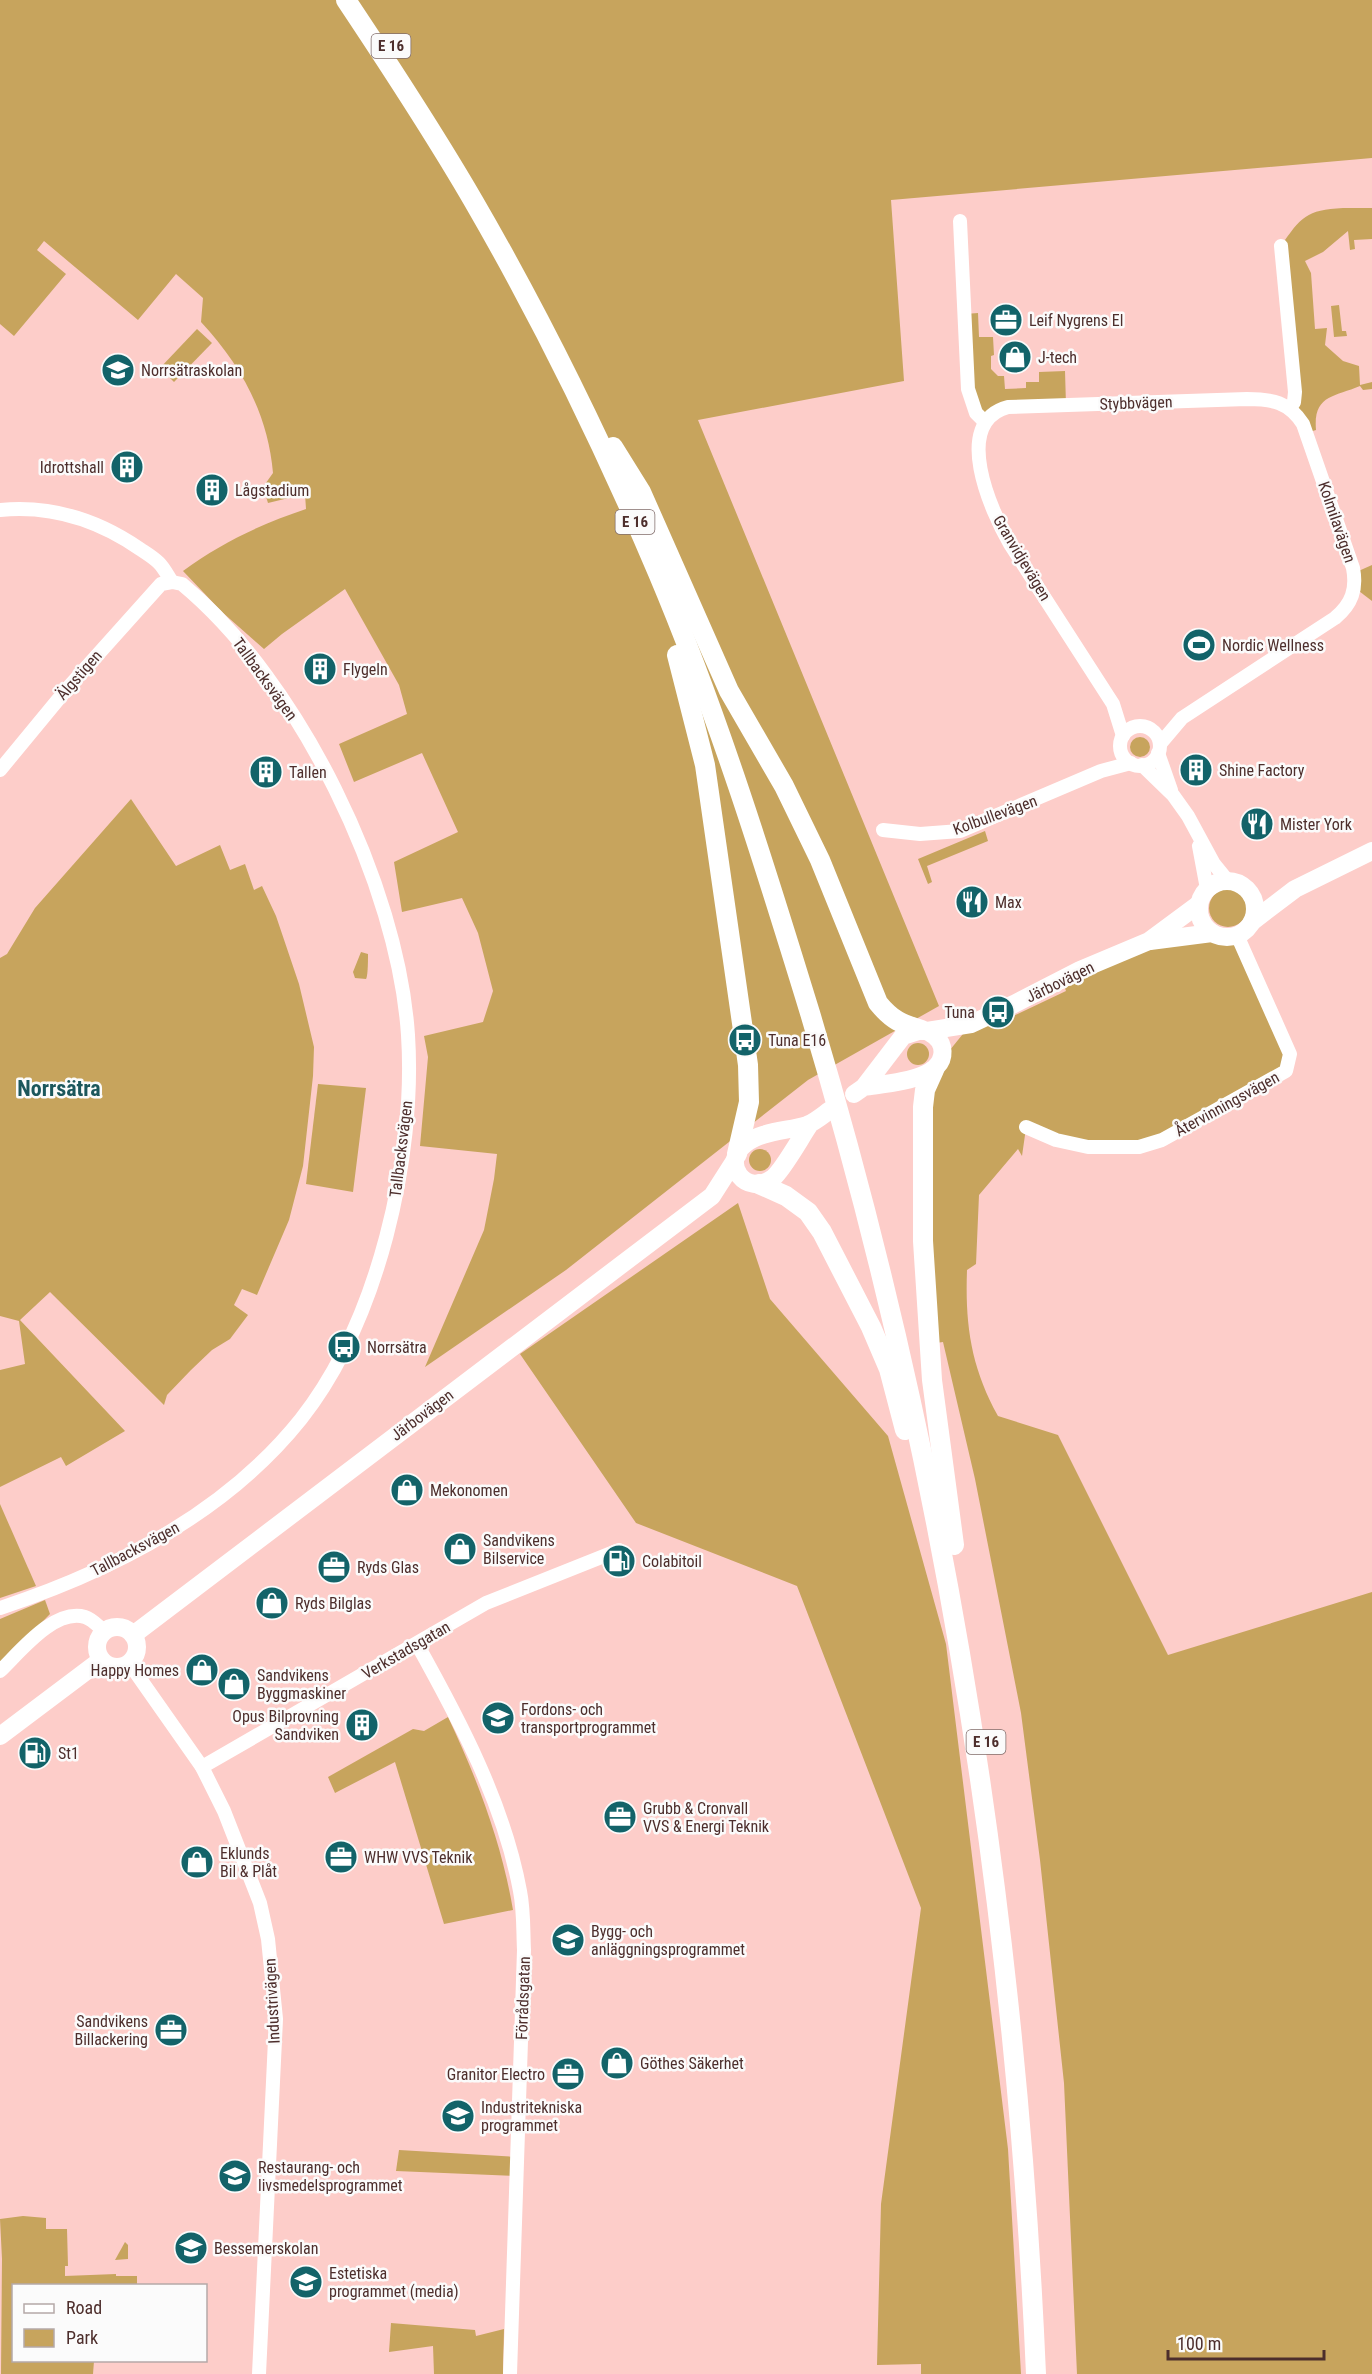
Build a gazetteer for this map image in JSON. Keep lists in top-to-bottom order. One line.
{"streets":{"highway":["E 16"],"main road":["Järbovägen"],"street":["Stybbvägen","Kolmilavägen","Granvidjevägen","Älgstigen","Tallbacksvägen","Kolbullevägen","Återvinningsvägen","Verkstadsgatan","Förrådsgatan","Industrivägen"]},"crossings":[["E 16","Järbovägen"],["Stybbvägen","Kolmilavägen"],["Stybbvägen","Granvidjevägen"],["Kolmilavägen","Granvidjevägen"],["Kolmilavägen","Kolbullevägen"],["Granvidjevägen","Kolbullevägen"],["Älgstigen","Tallbacksvägen"],["Järbovägen","Återvinningsvägen"],["Järbovägen","Industrivägen"],["Verkstadsgatan","Förrådsgatan"],["Verkstadsgatan","Industrivägen"]],"districts":["Norrsätra"],"places":{"office":["Leif Nygrens El","Ryds Glas","Grubb & Cronvall VVS & Energi Teknik","WHW VVS Teknik","Sandvikens Billackering","Granitor Electro"],"shop":["J-tech","Mekonomen","Sandvikens Bilservice","Ryds Bilglas","Happy Homes","Sandvikens Byggmaskiner","Eklunds Bil & Plåt","Göthes Säkerhet"],"school or university":["Norrsätraskolan","Fordons- och transportprogrammet","Bygg- och anläggningsprogrammet","Industritekniska programmet","Restaurang- och livsmedelsprogrammet","Bessemerskolan","Estetiska programmet (media)"],"building":["Idrottshall","Lågstadium","Flygeln","Shine Factory","Tallen","Opus Bilprovning Sandviken"],"sports":["Nordic Wellness"],"restaurant":["Mister York","Max"],"bus stop":["Tuna","Tuna E16","Norrsätra"],"fuel station":["Colabitoil","St1"]},"legend":["Road","Park"],"scale_bar":"100 m"}
